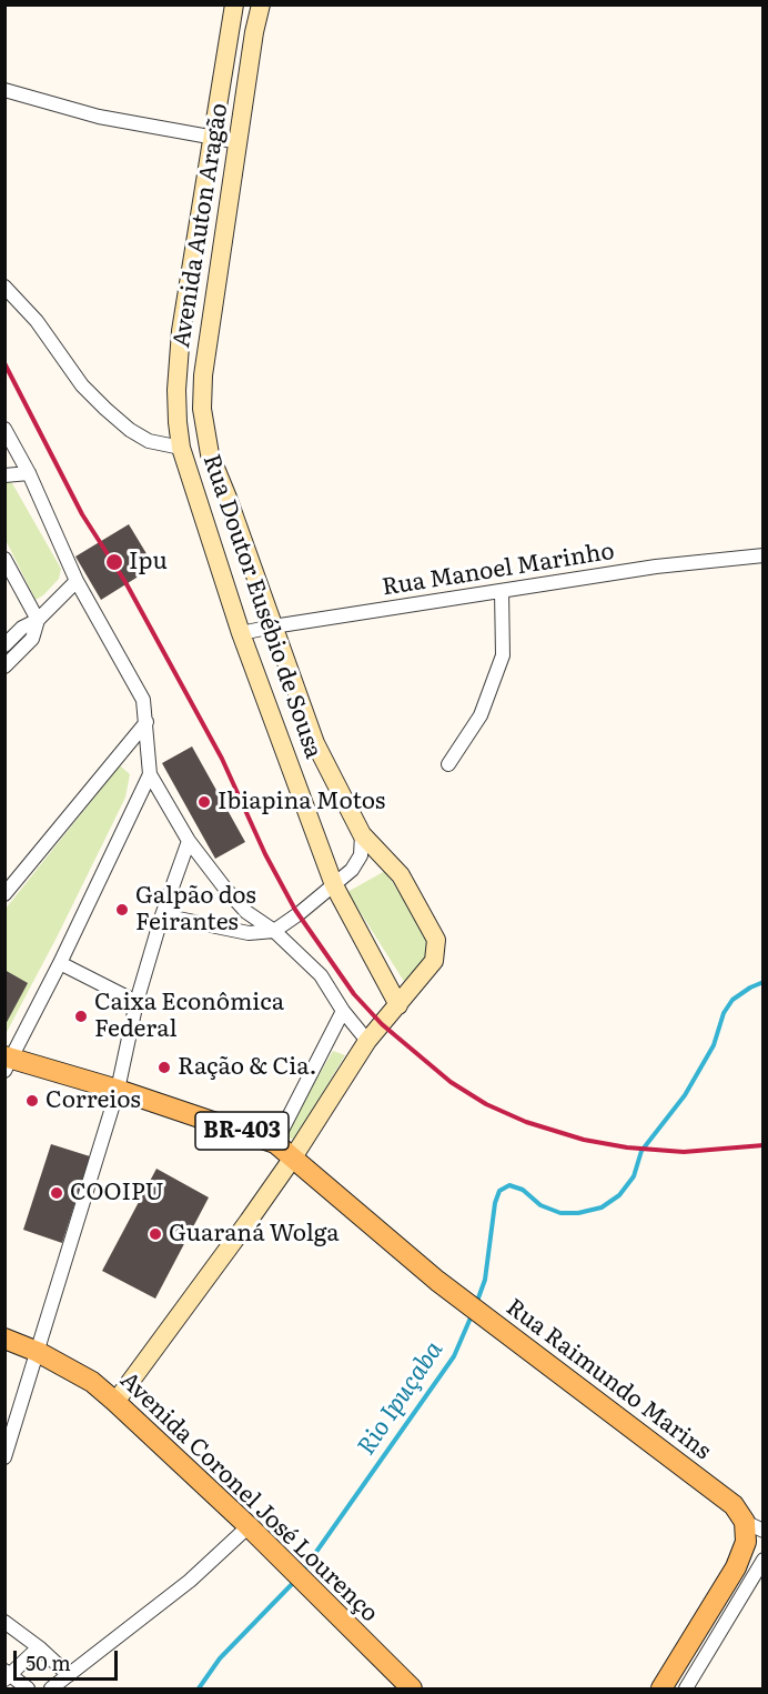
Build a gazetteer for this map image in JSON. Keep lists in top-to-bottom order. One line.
{"streets":{"main road":["BR-403","Rua Raimundo Marins","Avenida Coronel José Lourenço"],"street":["Avenida Auton Aragão","Rua Manoel Marinho","Rua Doutor Eusébio de Sousa"]},"crossings":[["Avenida Auton Aragão","Rua Manoel Marinho"],["Avenida Auton Aragão","Rua Doutor Eusébio de Sousa"],["Avenida Auton Aragão","BR-403"],["Avenida Auton Aragão","Rua Raimundo Marins"],["Avenida Auton Aragão","Avenida Coronel José Lourenço"],["Rua Manoel Marinho","Rua Doutor Eusébio de Sousa"],["BR-403","Rua Raimundo Marins"]],"water":["Rio Ipuçaba"],"places":["Ipu","Ibiapina Motos","Galpão dos Feirantes","Caixa Econômica Federal","Ração & Cia.","Correios","COOIPU","Guaraná Wolga"],"scale_bar":"50 m"}
